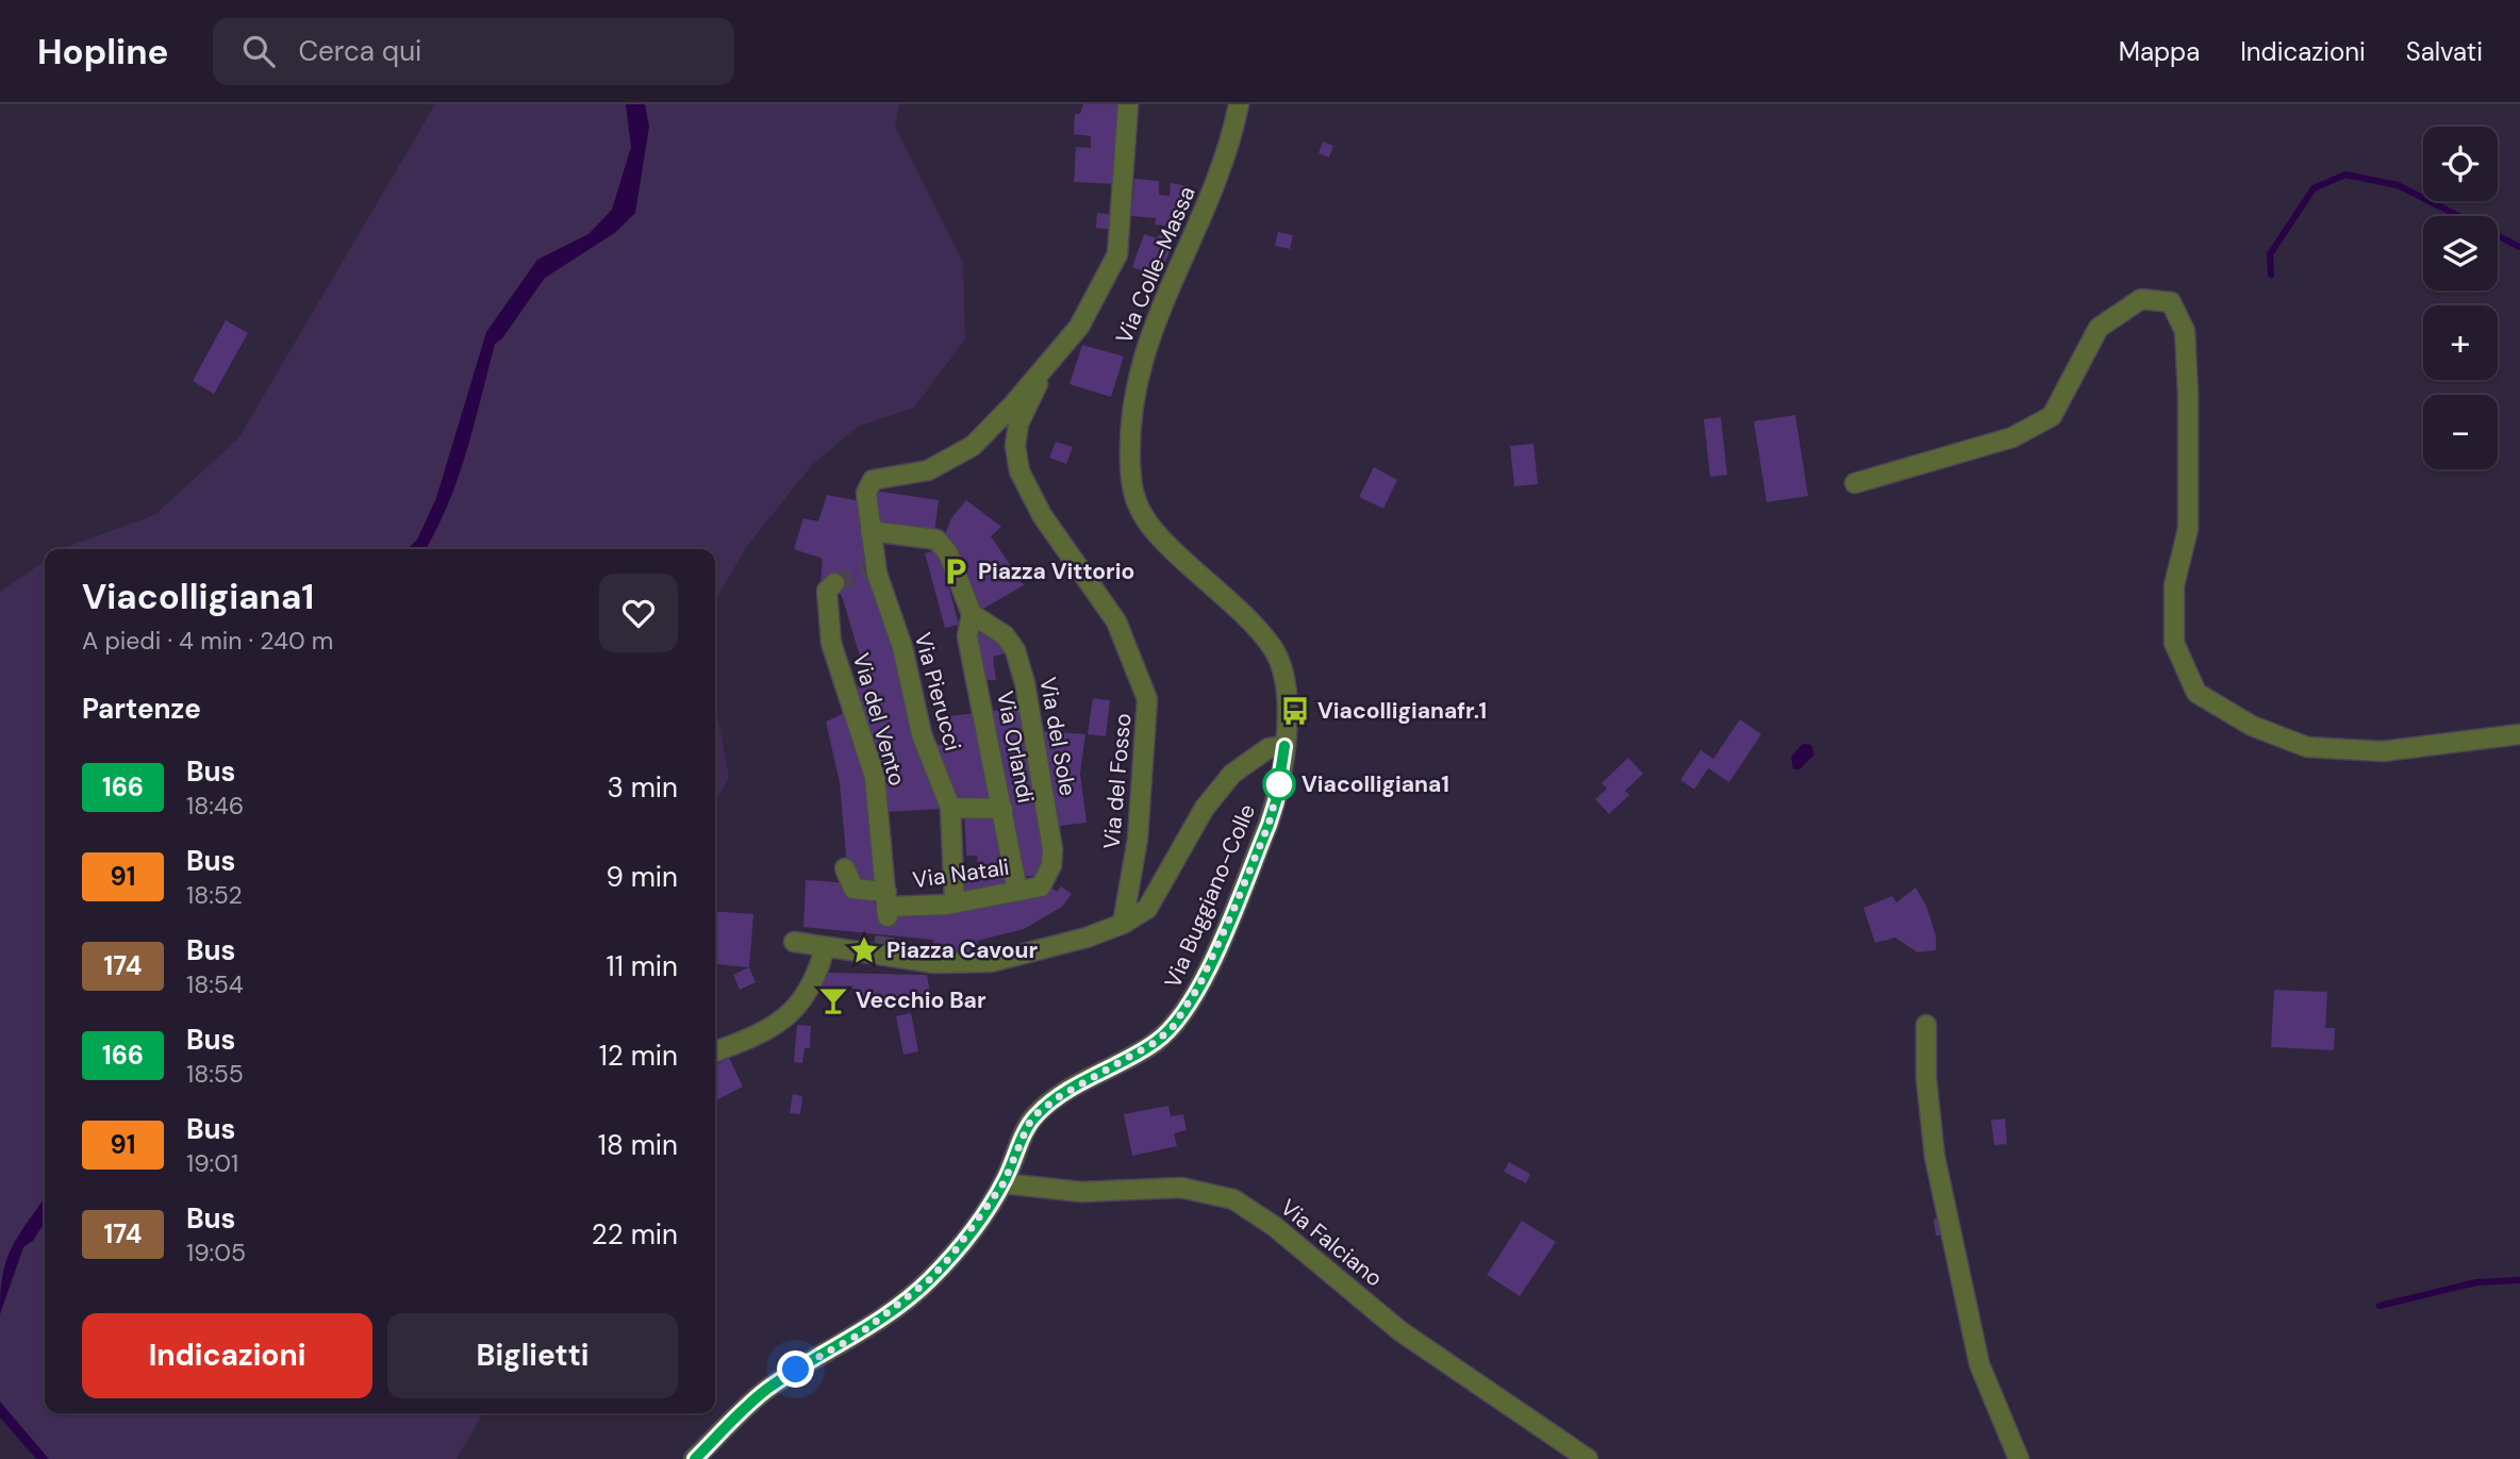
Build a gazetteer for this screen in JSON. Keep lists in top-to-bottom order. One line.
{"streets":{"street":["Via Colle-Massa","Via Pierucci","Via del Vento","Via del Sole","Via Orlandi","Via del Fosso","Via Natali","Via Buggiano-Colle","Via Falciano"]},"crossings":[["Via Colle-Massa","Via Buggiano-Colle"],["Via Pierucci","Via del Fosso"],["Via Pierucci","Via Natali"],["Via del Vento","Via Natali"],["Via del Sole","Via Orlandi"],["Via del Sole","Via Natali"],["Via Orlandi","Via Natali"],["Via Buggiano-Colle","Via Falciano"]],"places":{"parking":["Piazza Vittorio"],"bus stop":["Viacolligianafr.1"],"other":["Viacolligiana1"],"place":["Piazza Cavour"],"bar":["Vecchio Bar"]},"lines":["bus line 166"],"page":{"header":"Hopline","search":"Cerca qui","nav":["Mappa","Indicazioni","Salvati"],"map_buttons":["+","−"],"heading":[["Viacolligiana1","A piedi · 4 min · 240 m"],"Partenze"],"list":[{"mark":"166","name":"Bus","note":"18:46","value":"3 min"},{"mark":"91","name":"Bus","note":"18:52","value":"9 min"},{"mark":"174","name":"Bus","note":"18:54","value":"11 min"},{"mark":"166","name":"Bus","note":"18:55","value":"12 min"},{"mark":"91","name":"Bus","note":"19:01","value":"18 min"},{"mark":"174","name":"Bus","note":"19:05","value":"22 min"}],"buttons":["Indicazioni","Biglietti"]}}
